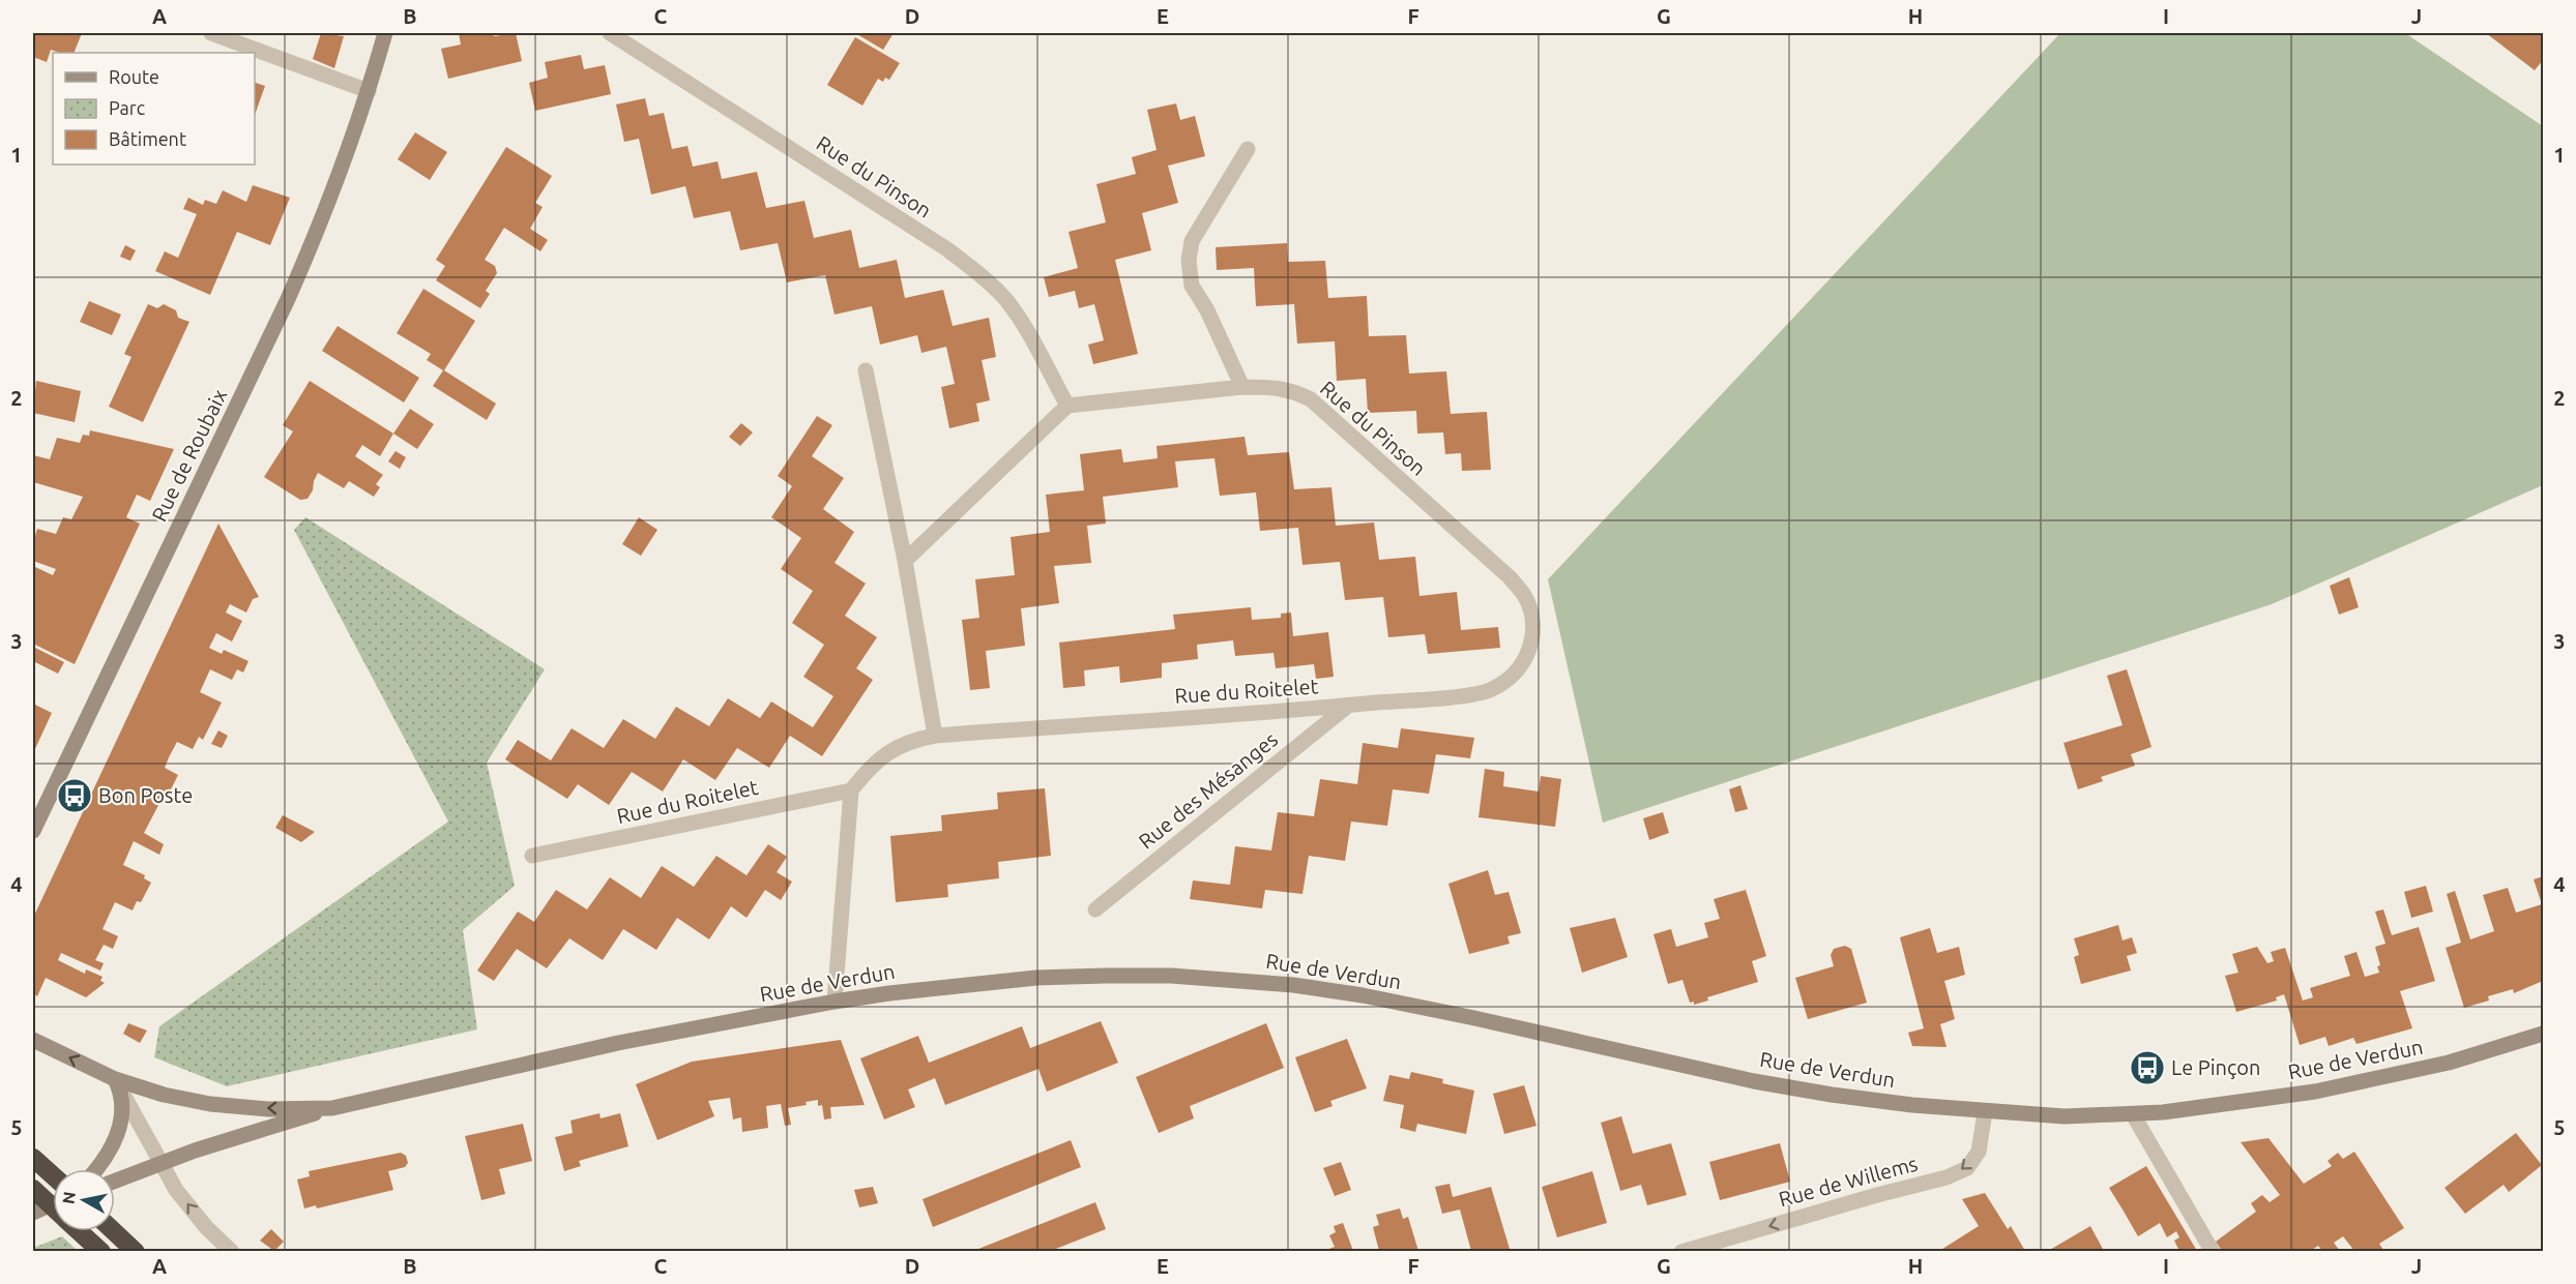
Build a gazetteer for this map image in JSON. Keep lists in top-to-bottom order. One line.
{"streets":{"main road":["Rue de Roubaix","Rue de Verdun"],"street":["Rue du Pinson","Rue du Roitelet","Rue des Mésanges","Rue de Willems"]},"crossings":[["Rue du Pinson","Rue du Roitelet"],["Rue du Roitelet","Rue des Mésanges"],["Rue de Verdun","Rue de Willems"]],"one_way":["Rue de Willems"],"places":{"bus stop":["Bon Poste","Le Pinçon"]},"legend":["Route","Parc","Bâtiment"],"north":"left","grid":{"columns":["A","B","C","D","E","F","G","H","I","J"],"rows":["1","2","3","4","5"]}}
